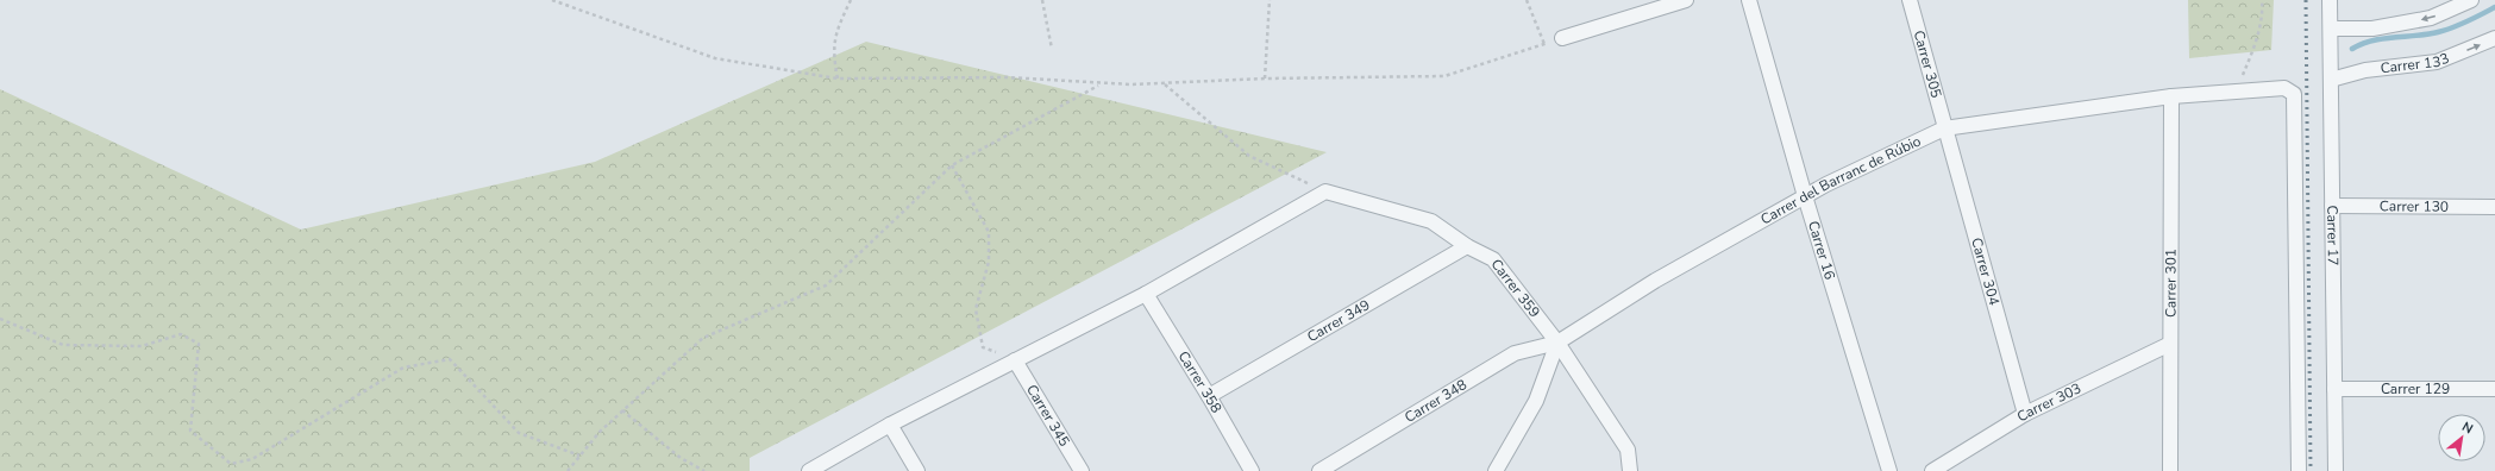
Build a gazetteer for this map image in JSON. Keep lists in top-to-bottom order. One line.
{"streets":{"street":["Carrer 133","Carrer 305","Carrer del Barranc de Rúbio","Carrer 130","Carrer 17","Carrer 16","Carrer 304","Carrer 301","Carrer 359","Carrer 349","Carrer 358","Carrer 129","Carrer 348","Carrer 303","Carrer 345"]},"crossings":[["Carrer 133","Carrer 17"],["Carrer 305","Carrer del Barranc de Rúbio"],["Carrer 305","Carrer 304"],["Carrer del Barranc de Rúbio","Carrer 16"],["Carrer del Barranc de Rúbio","Carrer 304"],["Carrer del Barranc de Rúbio","Carrer 301"],["Carrer del Barranc de Rúbio","Carrer 359"],["Carrer del Barranc de Rúbio","Carrer 348"],["Carrer 130","Carrer 17"],["Carrer 17","Carrer 129"],["Carrer 304","Carrer 303"],["Carrer 301","Carrer 303"],["Carrer 359","Carrer 349"],["Carrer 359","Carrer 348"],["Carrer 349","Carrer 358"]],"north":"top right"}
